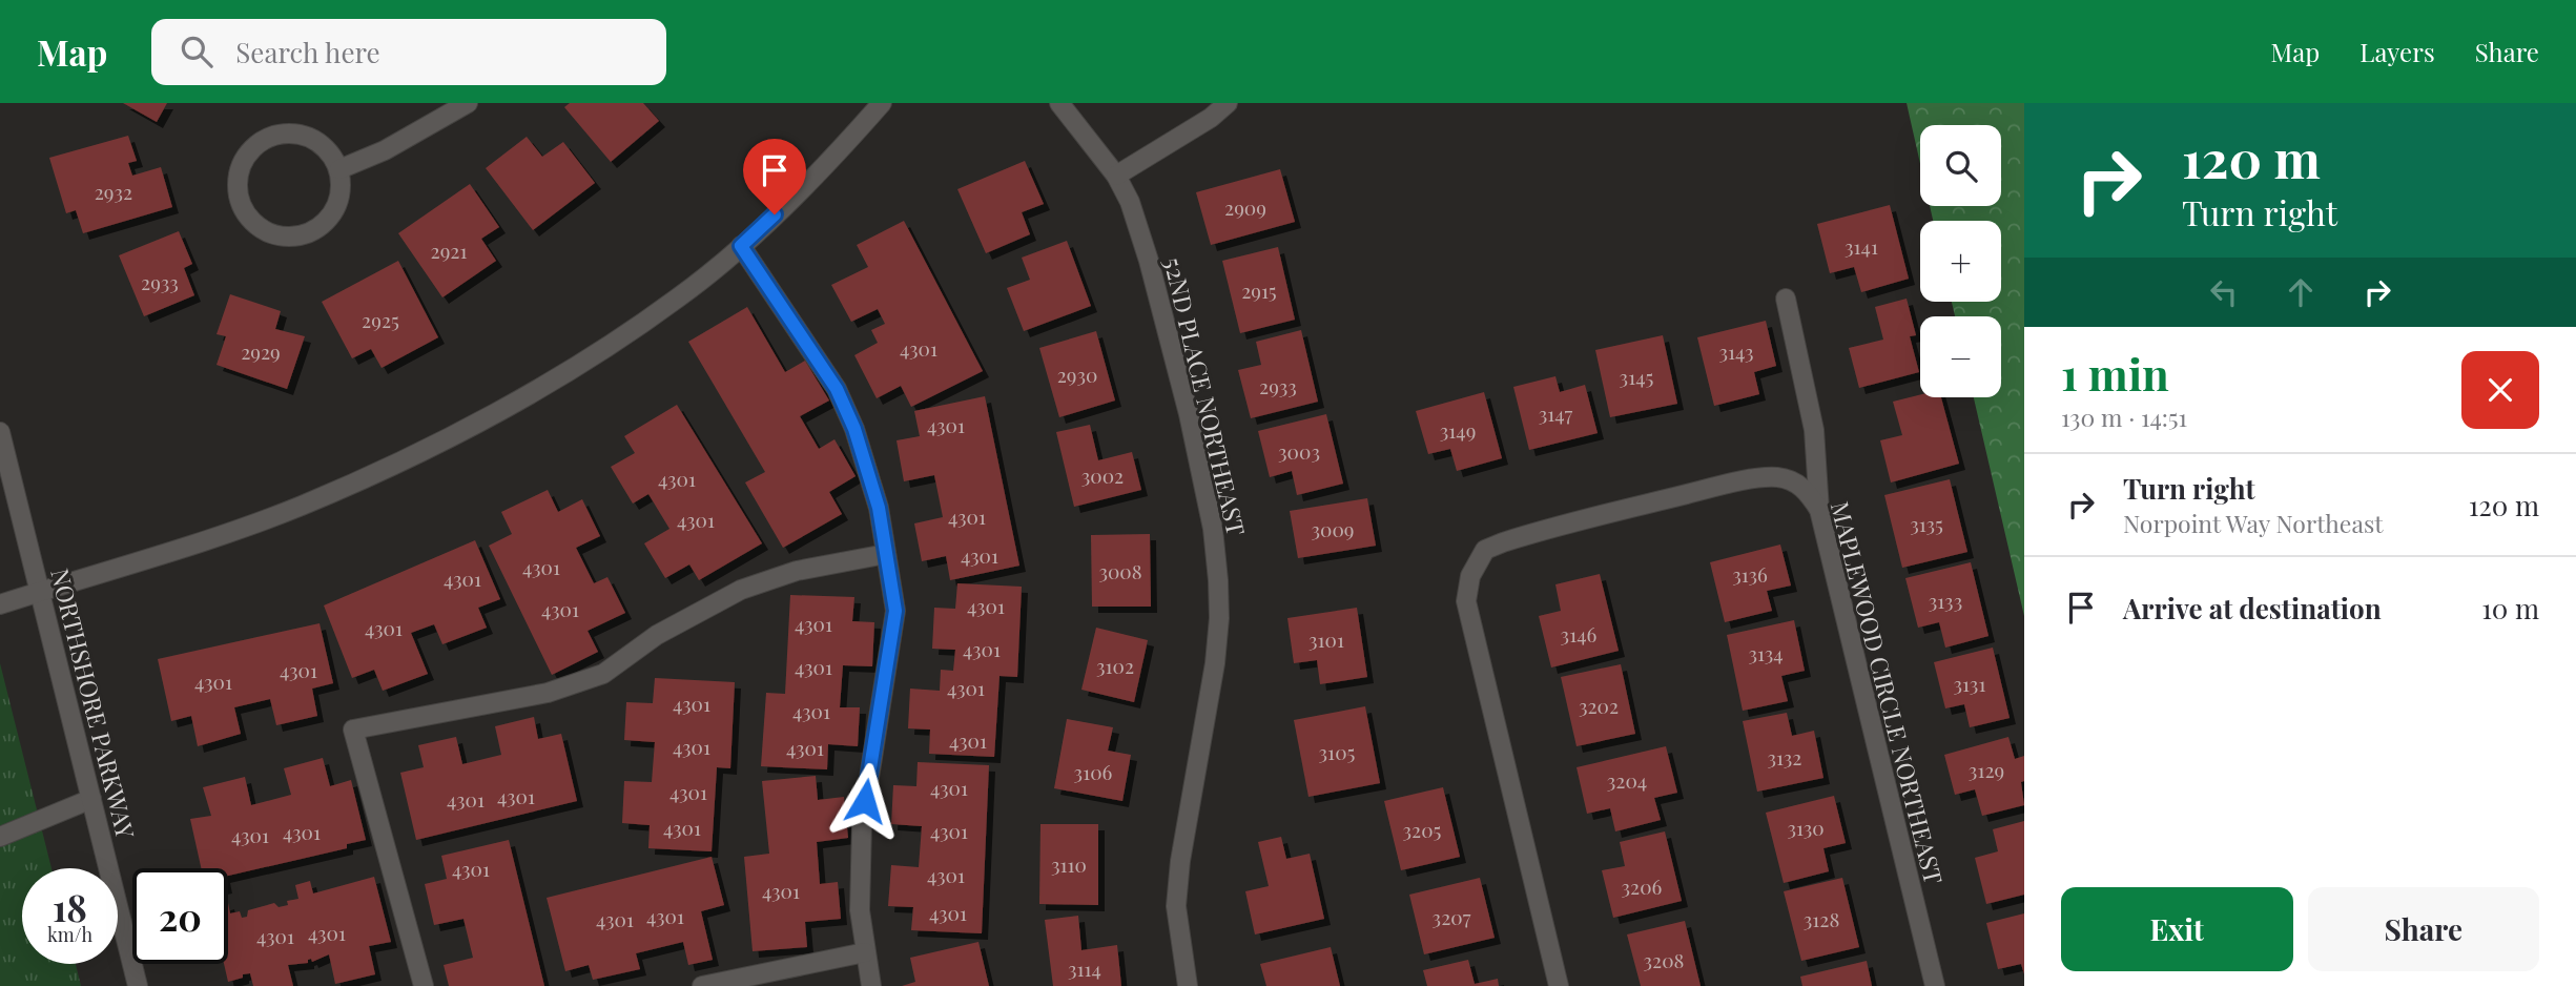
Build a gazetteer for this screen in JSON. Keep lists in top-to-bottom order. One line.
{"streets":{"street":["52ND PLACE NORTHEAST","MAPLEWOOD CIRCLE NORTHEAST","NORTHSHORE PARKWAY"]},"house_numbers":["2932","2909","3141","2921","2933","2915","2925","4301","2929","3143","2930","3145","2933","3147","4301","3149","3003","3002","4301","4301","4301","3135","3009","4301","4301","3008","3136","4301","3133","4301","4301","4301","4301","3146","3101","4301","3134","3102","4301","4301","4301","3131","4301","4301","3202","4301","4301","4301","4301","3105","3132","3129","3106","3204","4301","4301","4301","4301","4301","3130","3205","4301","4301","4301","3110","4301","4301","3206","4301","4301","4301","3207","4301","3128","4301","4301","3208","3114"],"page":{"header":"Map","search":"Search here","nav":["Map","Layers","Share"],"turn":["120 m","Turn right"],"map_buttons":["+","−"],"heading":["1 min","130 m · 14:51"],"list":[{"name":"Turn right","note":"Norpoint Way Northeast","value":"120 m"},{"name":"Arrive at destination","value":"10 m"}],"speed":"18 km/h","limit":"20","buttons":["Exit","Share"]}}
